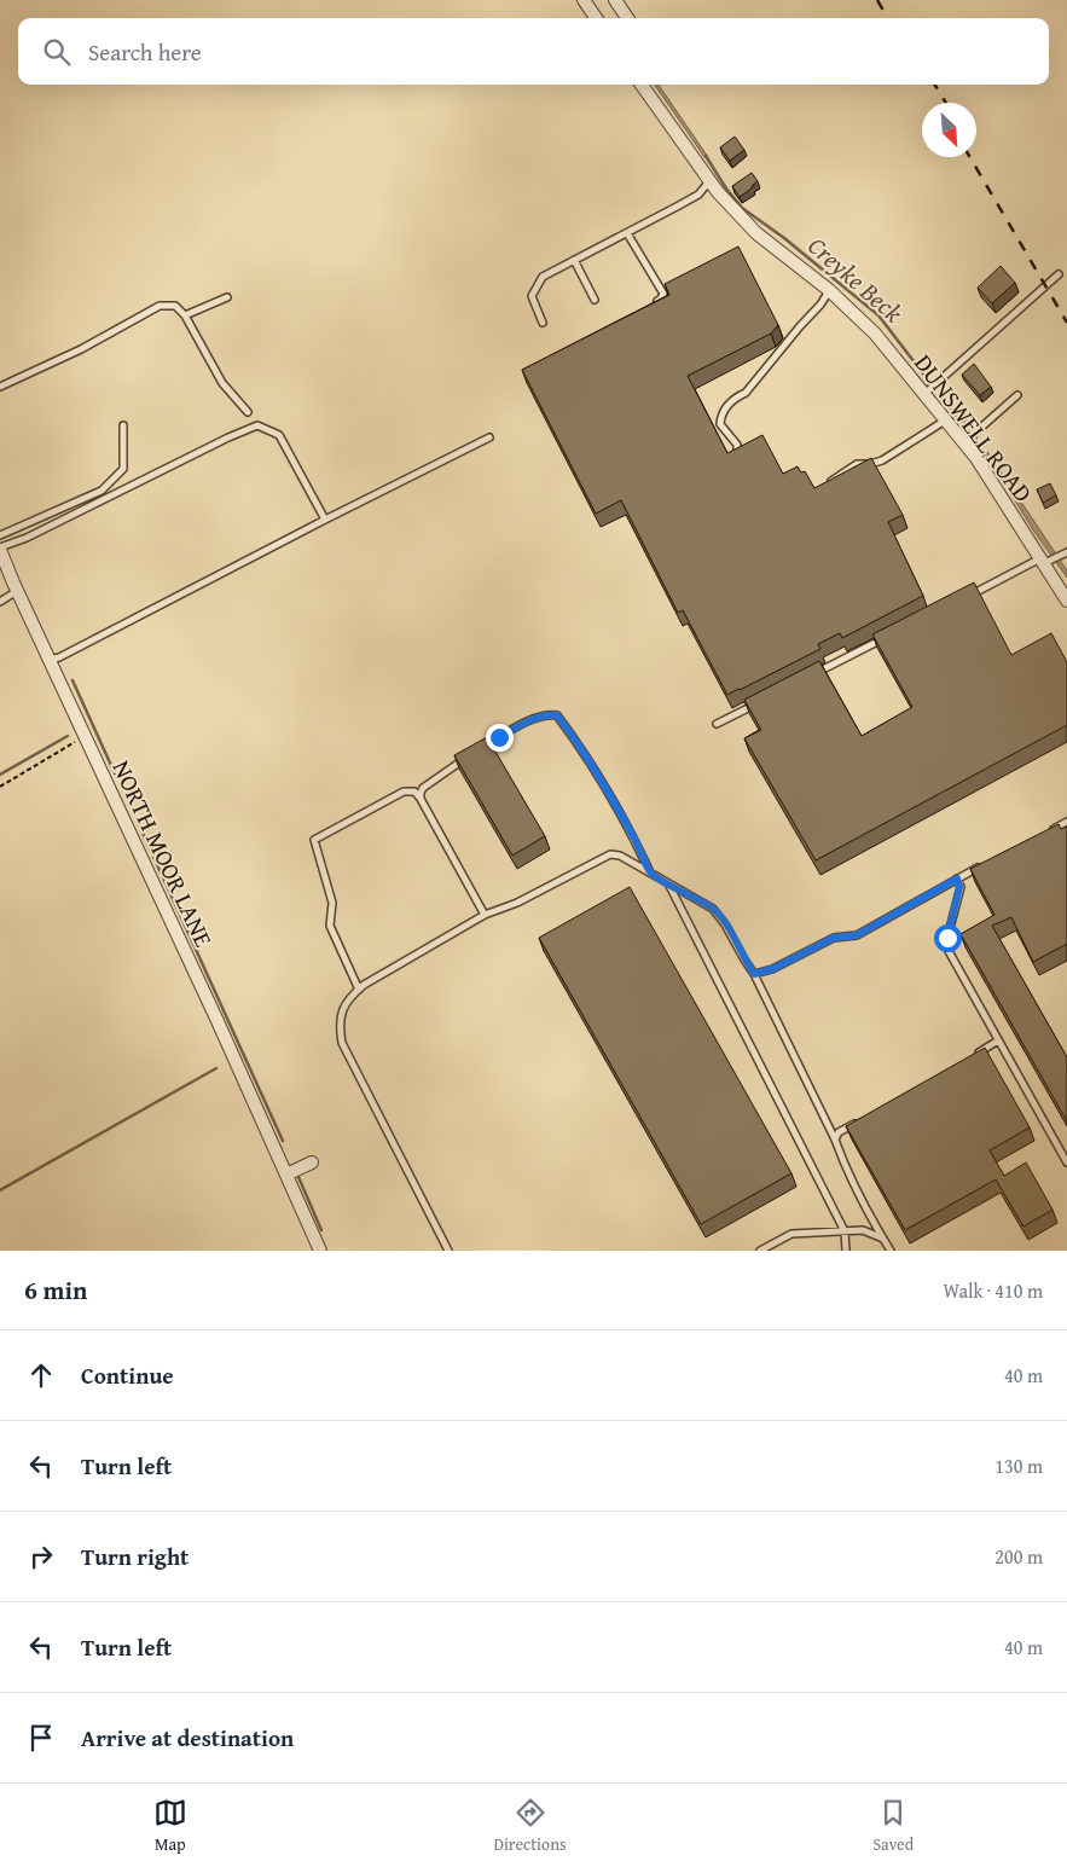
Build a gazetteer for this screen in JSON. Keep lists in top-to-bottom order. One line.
{"streets":{"street":["DUNSWELL ROAD","NORTH MOOR LANE"]},"water":["Creyke Beck"],"north":"bottom right","page":{"search":"Search here","heading":["6 min","Walk · 410 m"],"list":[["Continue","40 m"],["Turn left","130 m"],["Turn right","200 m"],["Turn left","40 m"],"Arrive at destination"],"nav":["Map","Directions","Saved"]}}
